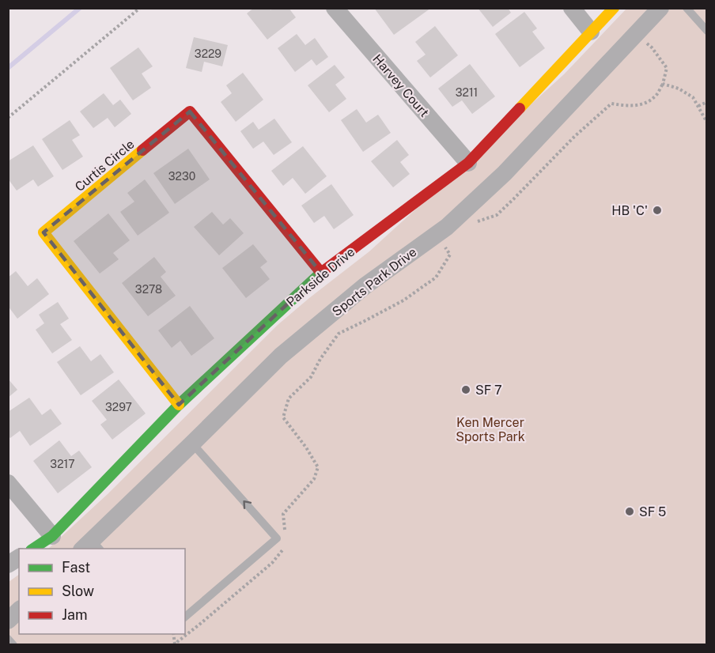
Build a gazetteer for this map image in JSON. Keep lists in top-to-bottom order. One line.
{"streets":{"street":["Harvey Court","Curtis Circle","Parkside Drive","Sports Park Drive"]},"crossings":[["Harvey Court","Parkside Drive"],["Curtis Circle","Parkside Drive"]],"parks":["Ken Mercer Sports Park"],"places":["HB 'C'","SF 7","SF 5"],"house_numbers":["3229","3211","3230","3278","3297","3217"],"legend":["Fast","Slow","Jam"]}
